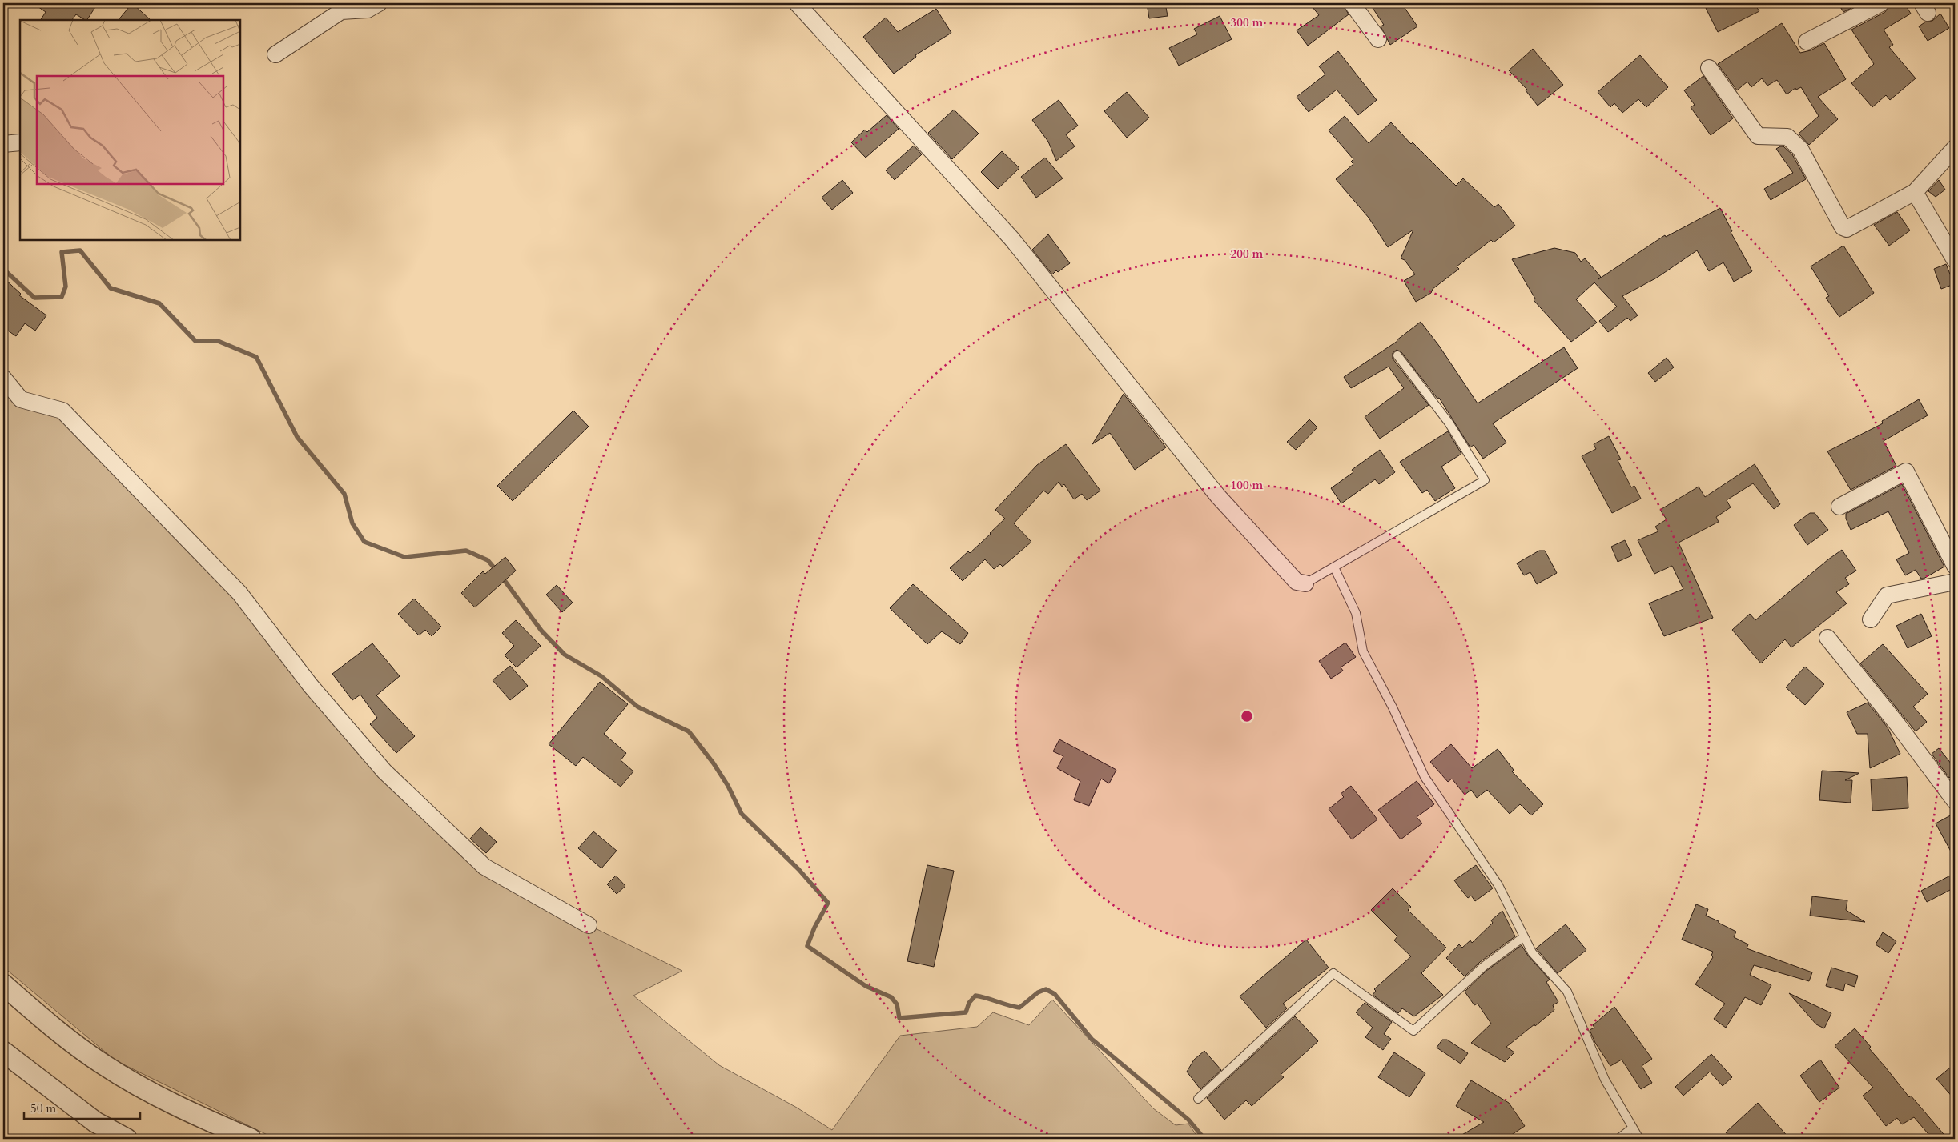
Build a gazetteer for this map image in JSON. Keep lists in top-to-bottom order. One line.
{"scale_bar":"50 m","rings":["300 m","200 m","100 m"]}
